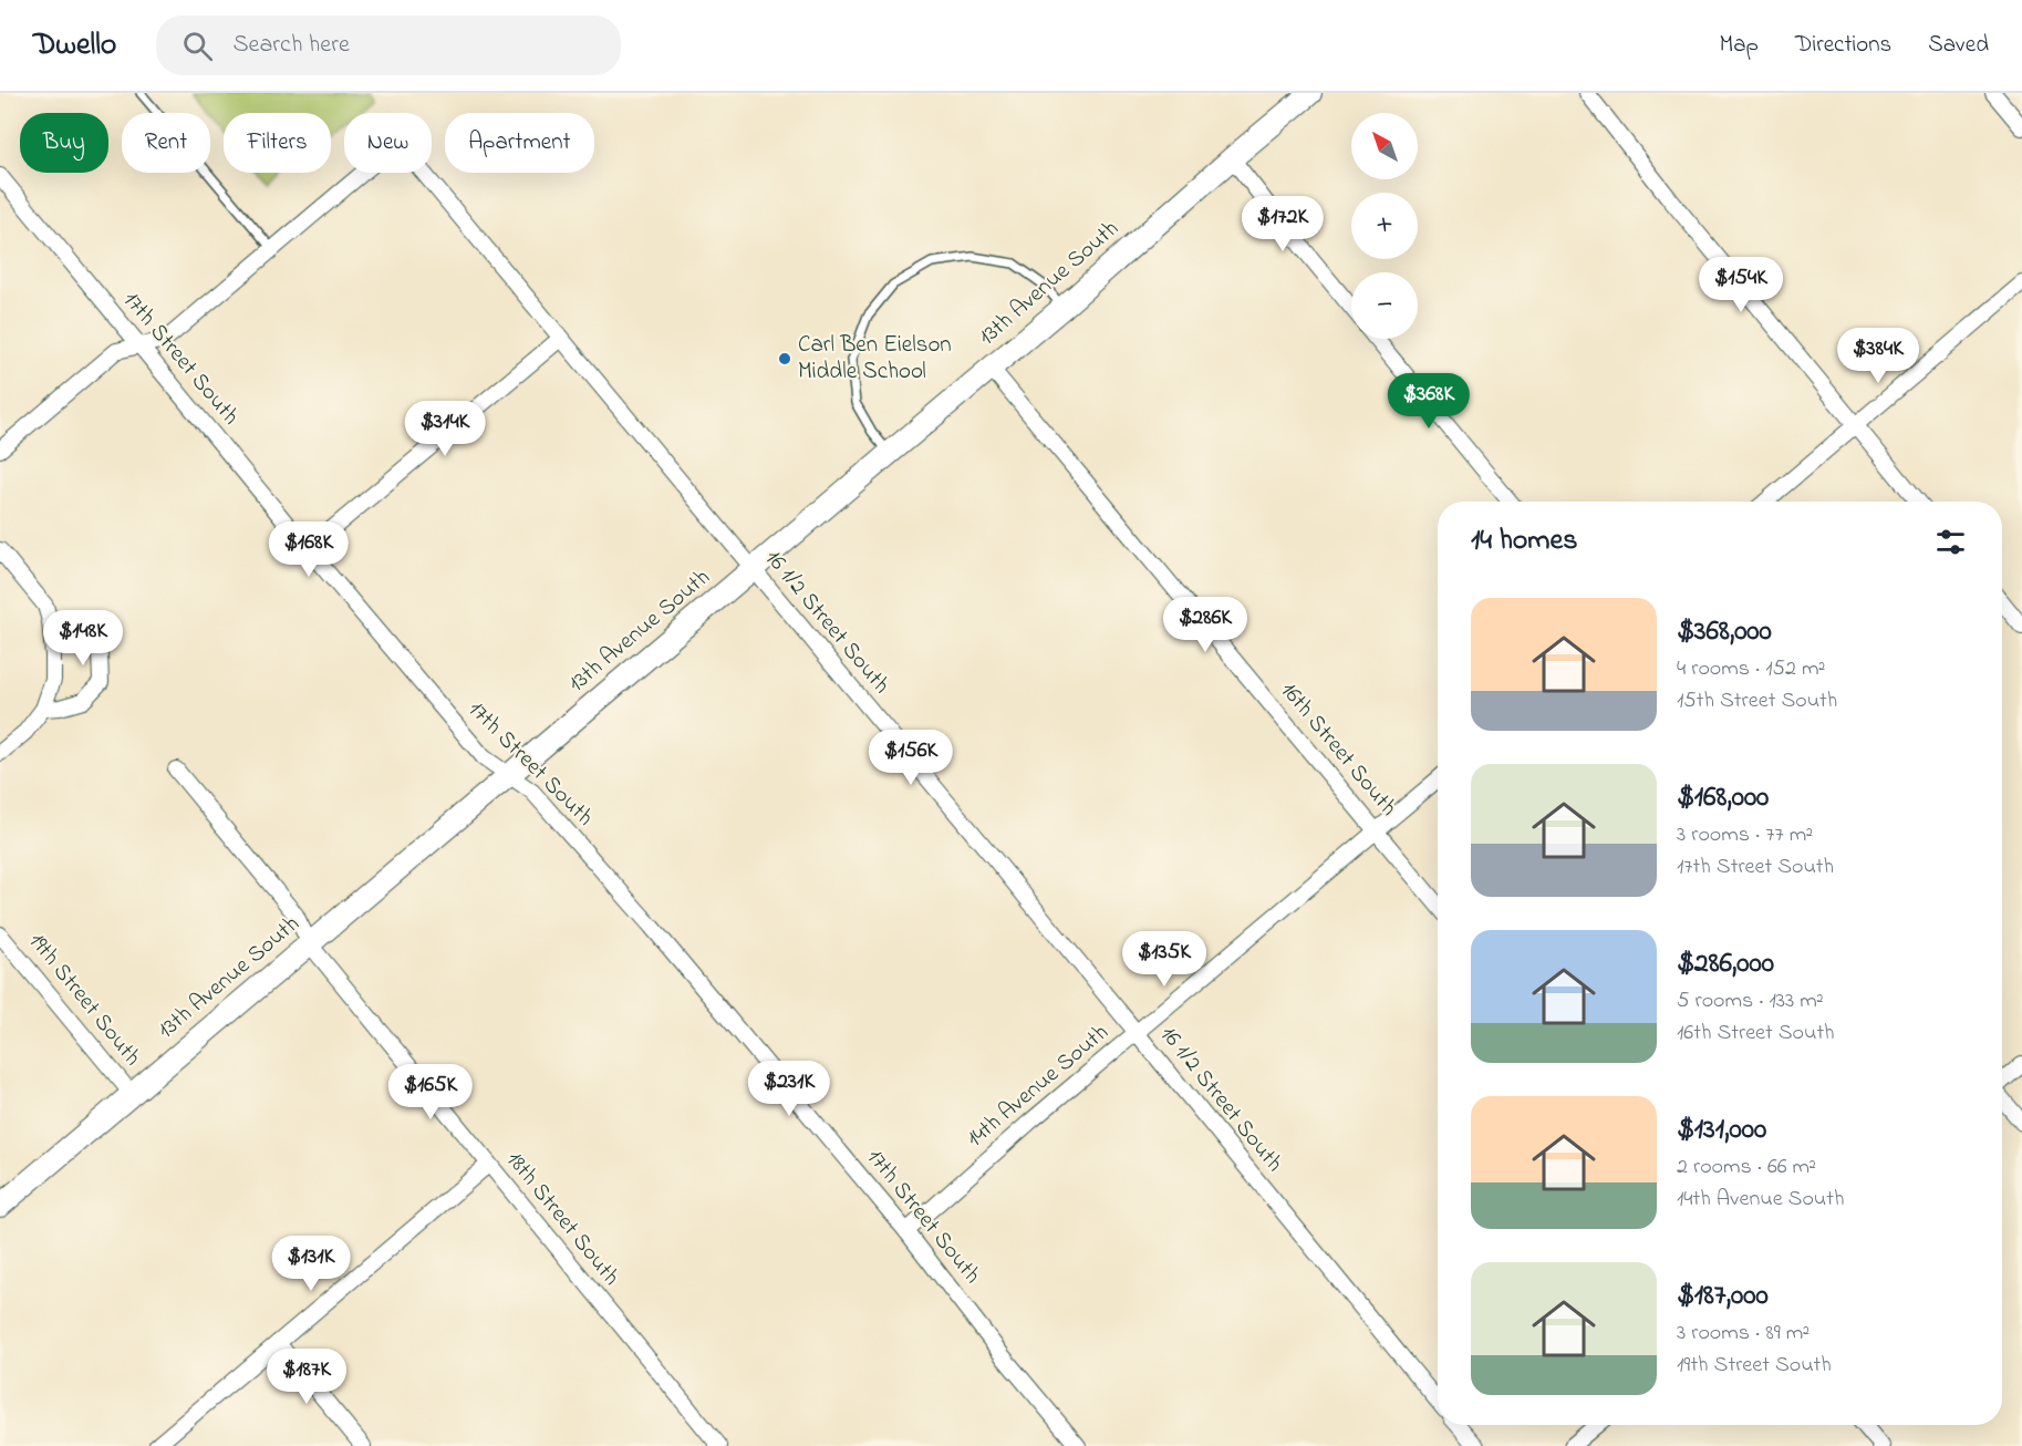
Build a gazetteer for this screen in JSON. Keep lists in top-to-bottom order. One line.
{"streets":{"main road":["13th Avenue South"],"street":["17th Street South","16 1/2 Street South","16th Street South","19th Street South","14th Avenue South","18th Street South"]},"crossings":[["13th Avenue South","17th Street South"],["13th Avenue South","16 1/2 Street South"],["13th Avenue South","16th Street South"],["13th Avenue South","19th Street South"],["13th Avenue South","18th Street South"],["17th Street South","14th Avenue South"],["16 1/2 Street South","14th Avenue South"],["16th Street South","14th Avenue South"]],"places":["Carl Ben Eielson Middle School"],"north":"top left","page":{"header":"Dwello","search":"Search here","nav":["Map","Directions","Saved"],"map_buttons":["+","−"],"chip":["Buy","Rent","Filters","New","Apartment"],"price":["$172K","$154K","$384K","$368K","$314K","$168K","$286K","$148K","$156K","$135K","$231K","$165K","$131K","$187K"],"heading":"14 homes","list":[{"name":"$368,000","note":"4 rooms · 152 m² · 15th Street South"},{"name":"$168,000","note":"3 rooms · 77 m² · 17th Street South"},{"name":"$286,000","note":"5 rooms · 133 m² · 16th Street South"},{"name":"$131,000","note":"2 rooms · 66 m² · 14th Avenue South"},{"name":"$187,000","note":"3 rooms · 89 m² · 19th Street South"}]}}
